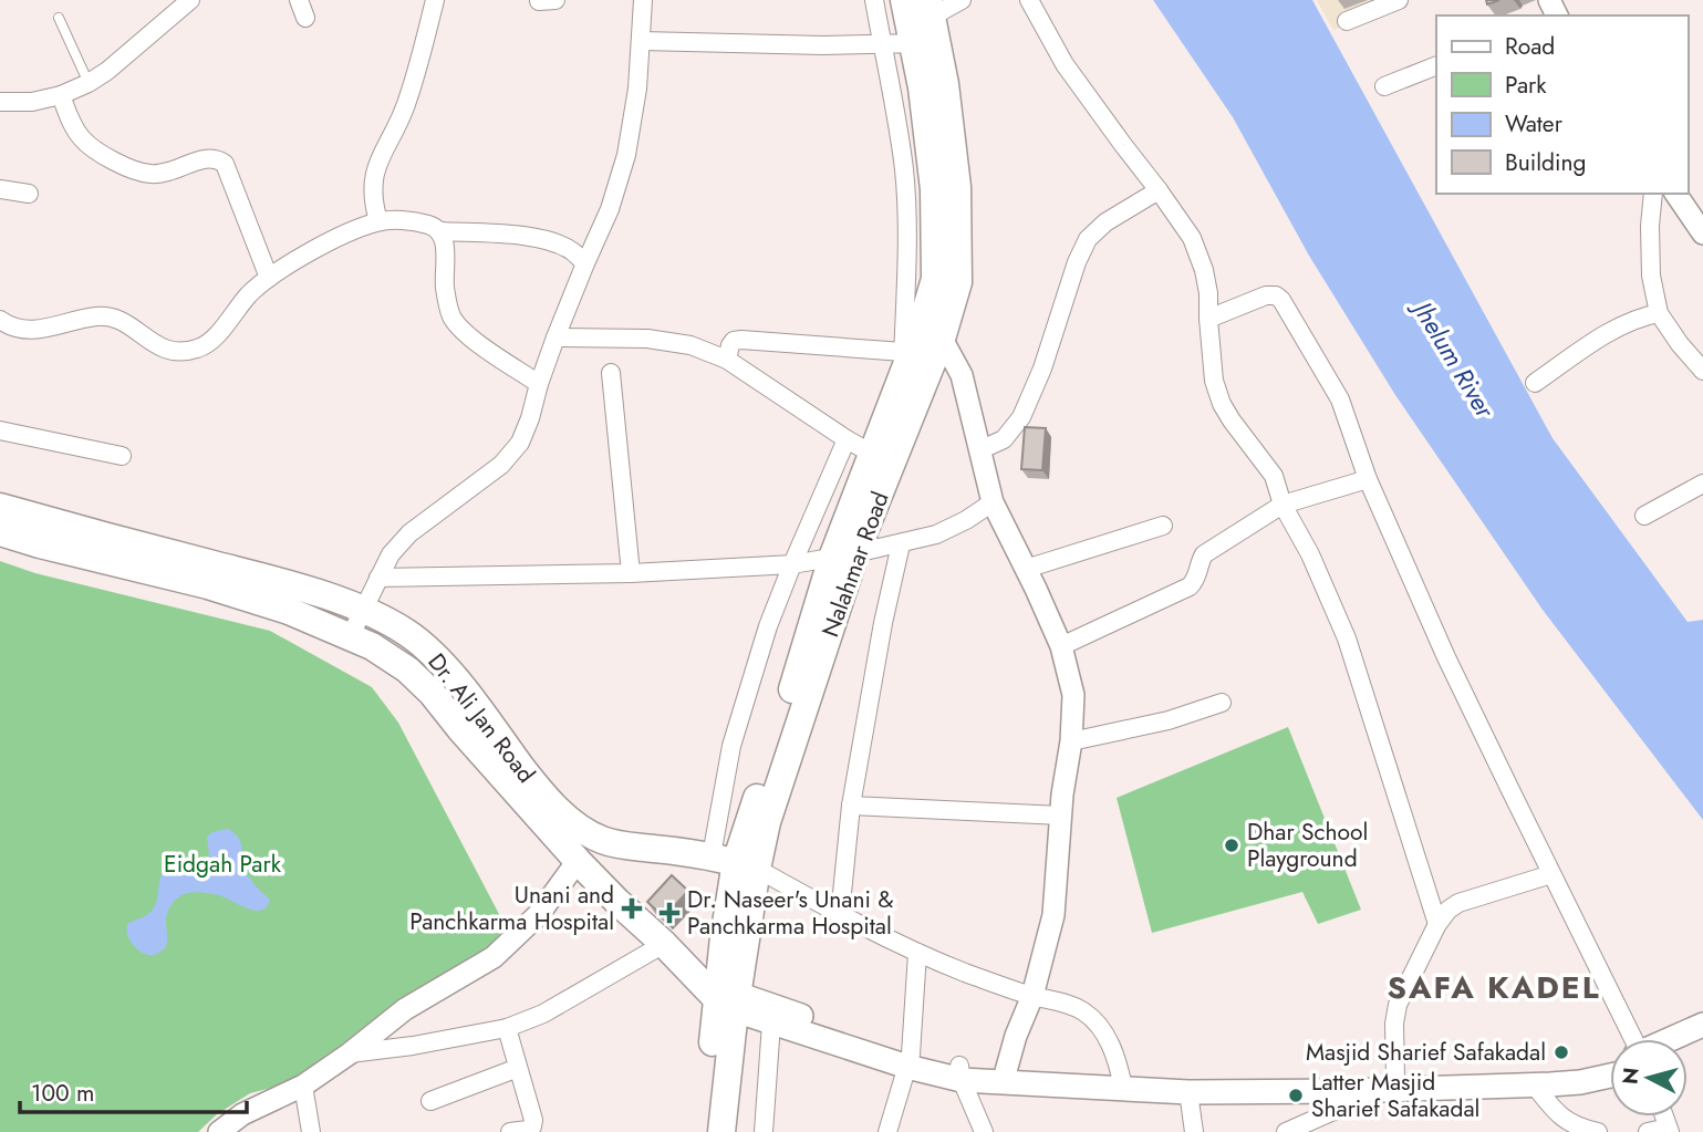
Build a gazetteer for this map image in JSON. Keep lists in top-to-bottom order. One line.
{"streets":{"main road":["Nalahmar Road","Dr. Ali Jan Road"]},"crossings":[["Nalahmar Road","Dr. Ali Jan Road"]],"districts":["SAFA KADEL"],"water":["Jhelum River"],"parks":["Eidgah Park"],"places":{"other":["Dhar School Playground","Masjid Sharief Safakadal","Latter Masjid Sharief Safakadal"],"health":["Unani and Panchkarma Hospital","Dr. Naseer's Unani & Panchkarma Hospital"]},"legend":["Road","Park","Water","Building"],"scale_bar":"100 m","north":"left"}
